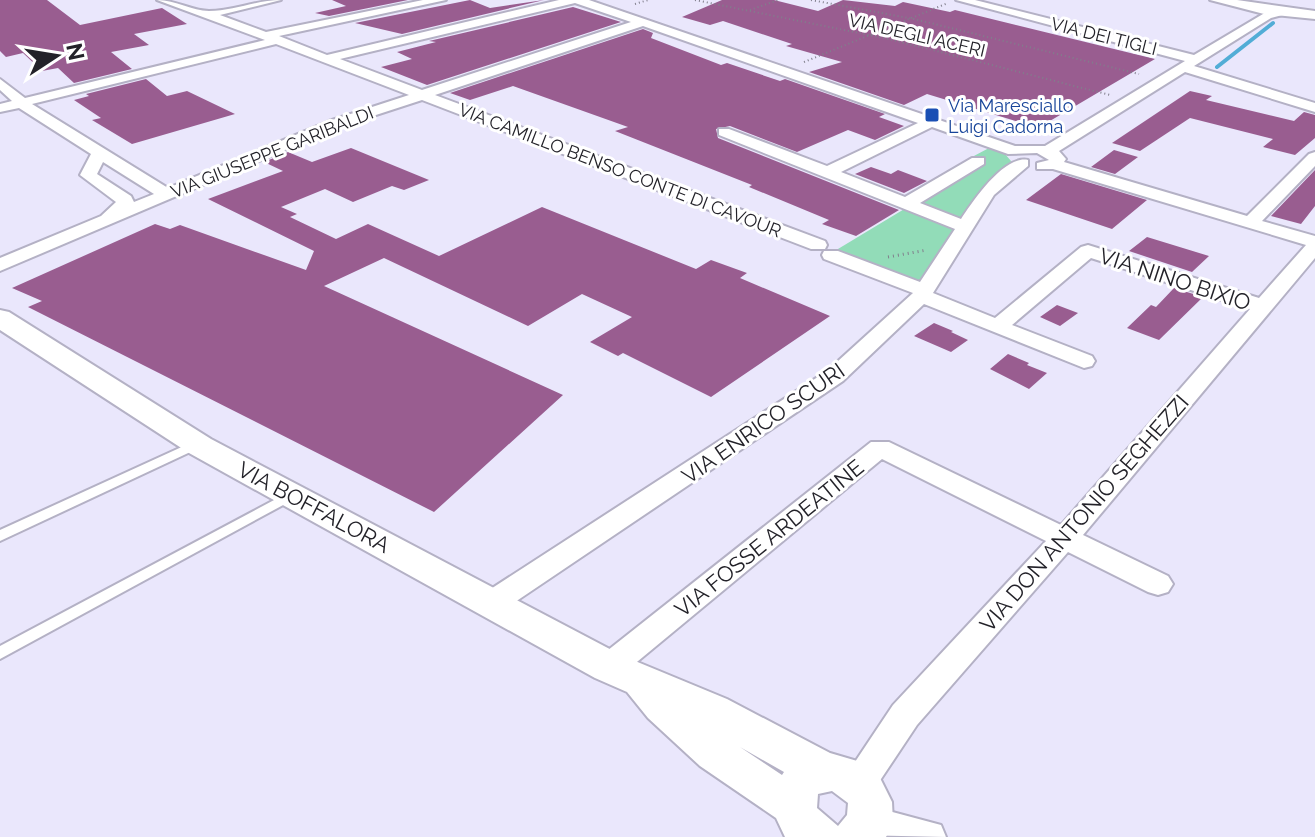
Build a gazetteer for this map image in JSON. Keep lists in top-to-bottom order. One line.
{"streets":{"street":["VIA DEI TIGLI","VIA GIUSEPPE GARIBALDI","VIA CAMILLO BENSO CONTE DI CAVOUR","VIA NINO BIXIO","VIA ENRICO SCURI","VIA BOFFALORA","VIA DON ANTONIO SEGHEZZI","VIA FOSSE ARDEATINE"],"path":["VIA DEGLI ACERI"]},"crossings":[["VIA GIUSEPPE GARIBALDI","VIA CAMILLO BENSO CONTE DI CAVOUR"],["VIA CAMILLO BENSO CONTE DI CAVOUR","VIA NINO BIXIO"],["VIA CAMILLO BENSO CONTE DI CAVOUR","VIA ENRICO SCURI"],["VIA NINO BIXIO","VIA DON ANTONIO SEGHEZZI"],["VIA ENRICO SCURI","VIA BOFFALORA"],["VIA BOFFALORA","VIA DON ANTONIO SEGHEZZI"],["VIA BOFFALORA","VIA FOSSE ARDEATINE"],["VIA DON ANTONIO SEGHEZZI","VIA FOSSE ARDEATINE"]],"places":{"transit":["Via Maresciallo Luigi Cadorna"]},"north":"right"}
